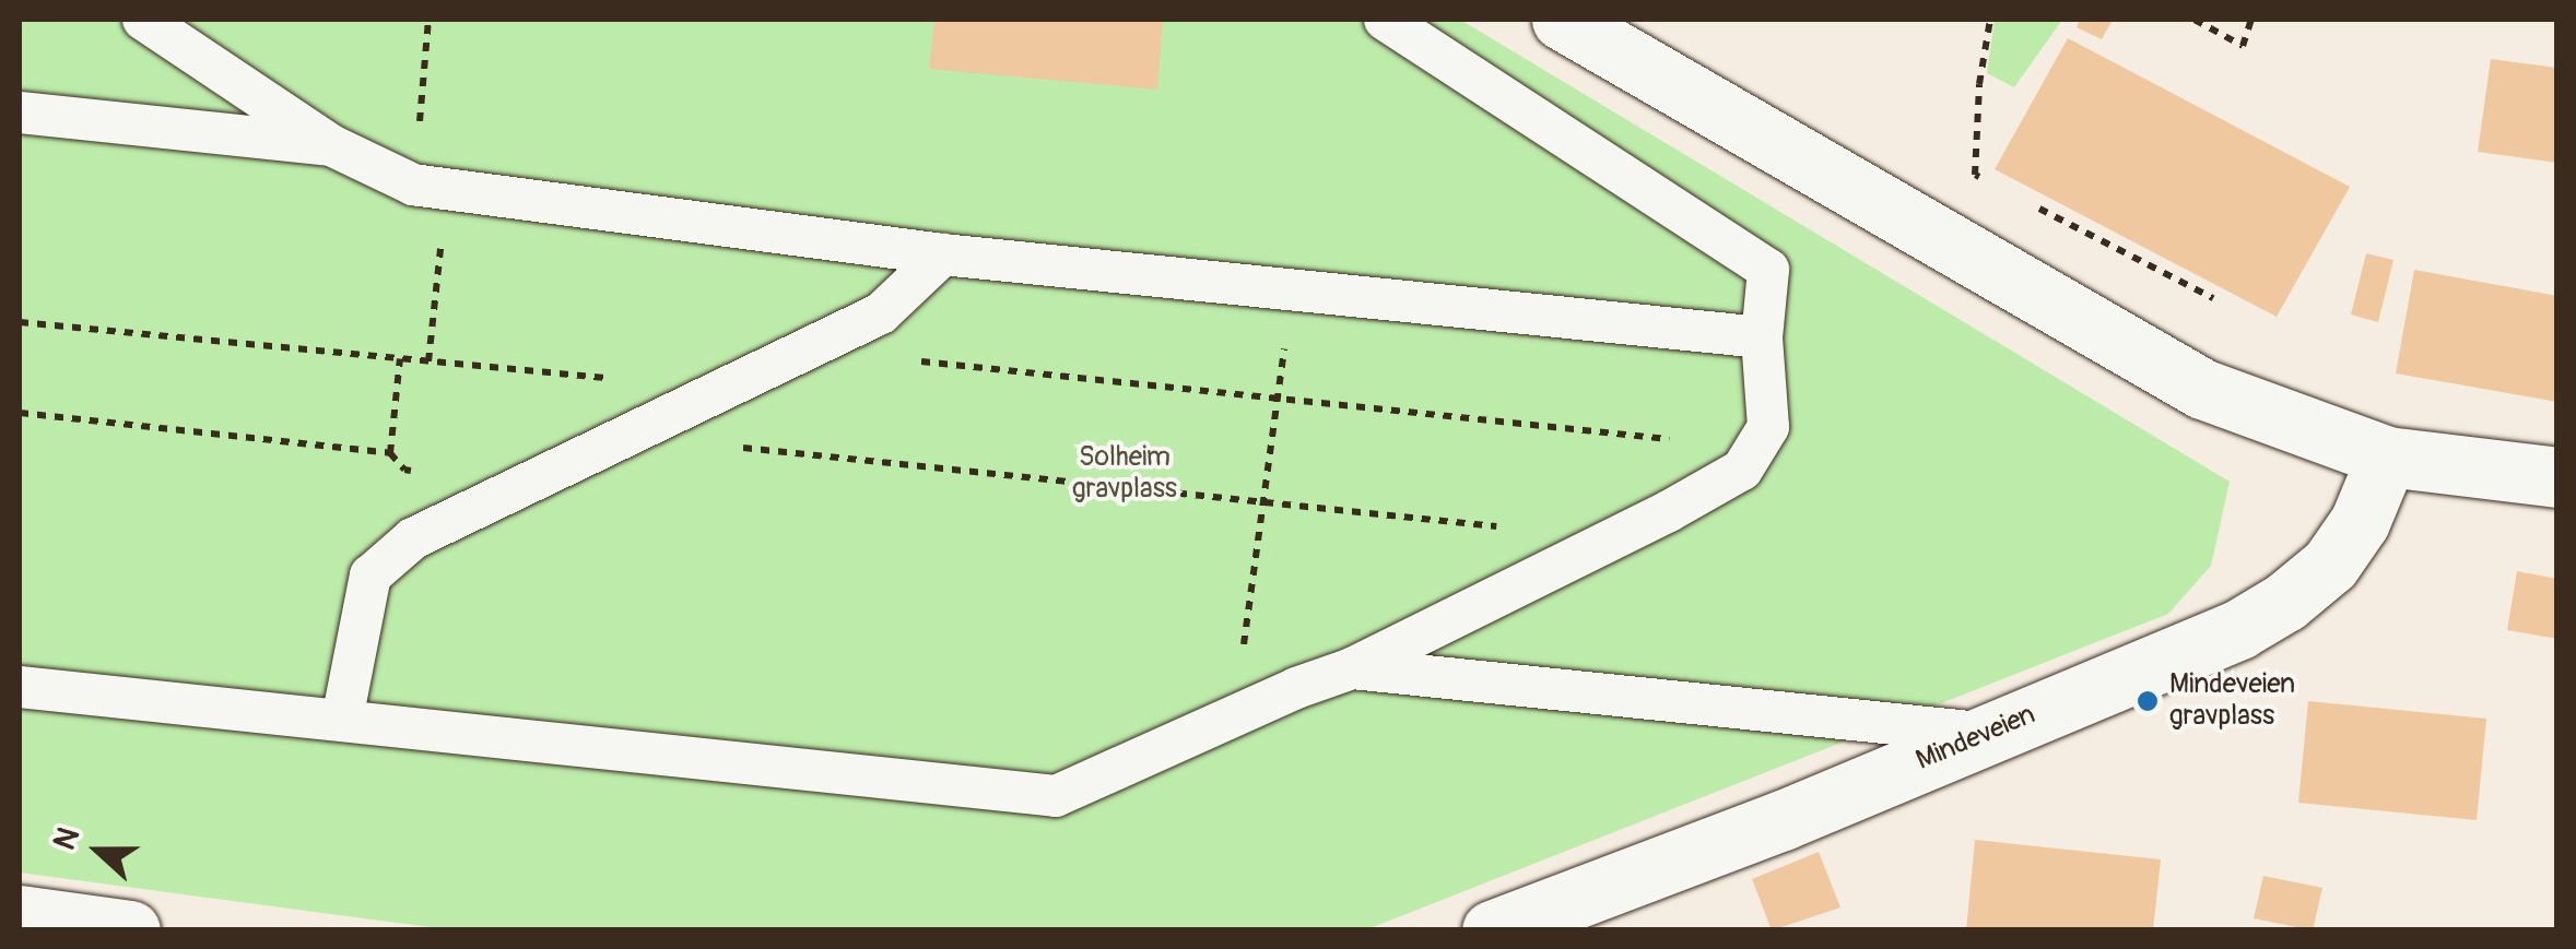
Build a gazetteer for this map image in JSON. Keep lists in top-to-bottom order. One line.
{"streets":{"street":["Mindeveien"]},"parks":["Solheim gravplass"],"places":["Mindeveien gravplass"],"north":"left"}
